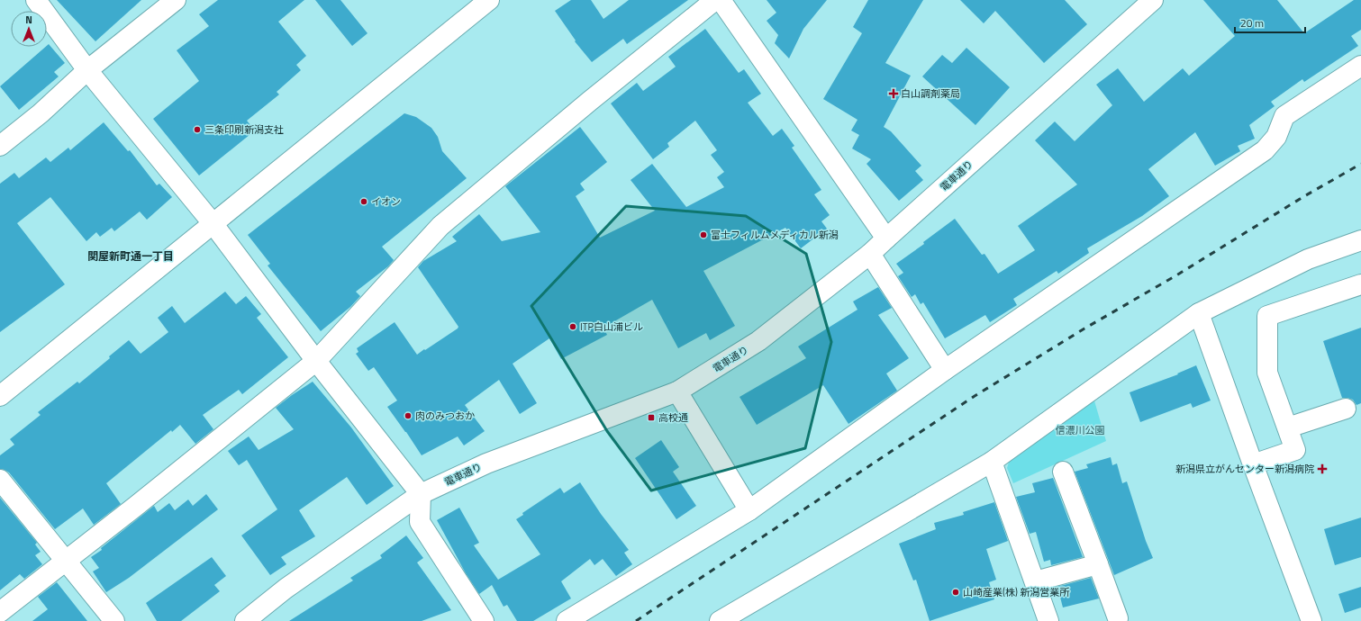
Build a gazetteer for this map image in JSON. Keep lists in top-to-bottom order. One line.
{"streets":{"street":["電車通り"]},"districts":["関屋新町通一丁目"],"parks":["信濃川公園"],"places":{"health":["白山調剤薬局","新潟県立がんセンター新潟病院"],"other":["三条印刷新潟支社","イオン","富士フィルムメディカル新潟","ITP白山浦ビル","肉のみつおか","山崎産業(株) 新潟営業所"],"transit":["高校通"]},"scale_bar":"20 m","north":"top"}
